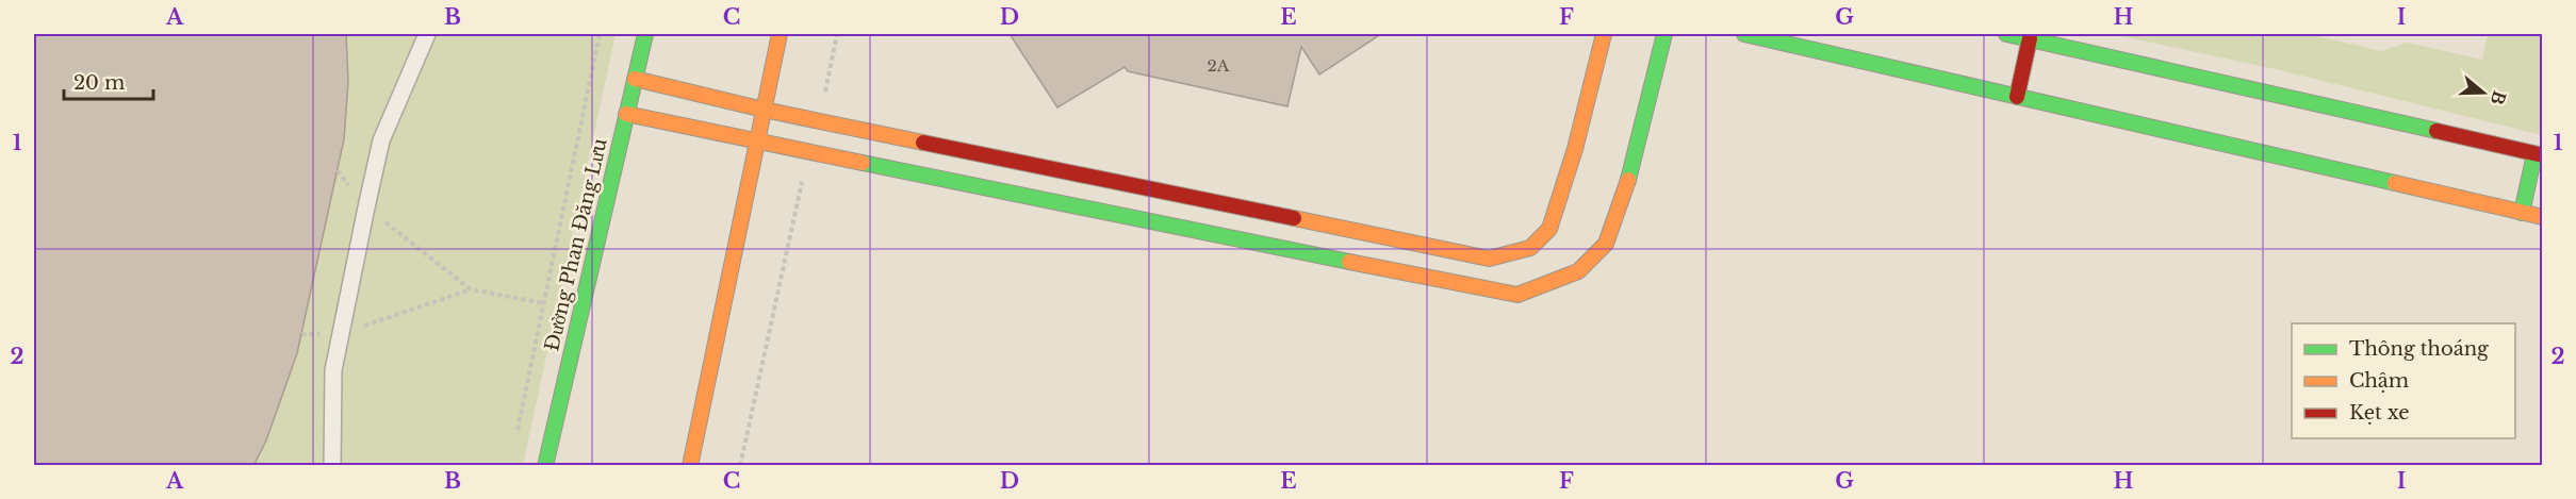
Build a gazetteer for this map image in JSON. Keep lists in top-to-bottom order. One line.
{"streets":{"street":["Đường Phan Đăng Lưu"]},"house_numbers":["2A"],"legend":["Thông thoáng","Chậm","Kẹt xe"],"scale_bar":"20 m","north":"right","grid":{"columns":["A","B","C","D","E","F","G","H","I"],"rows":["1","2"]}}
